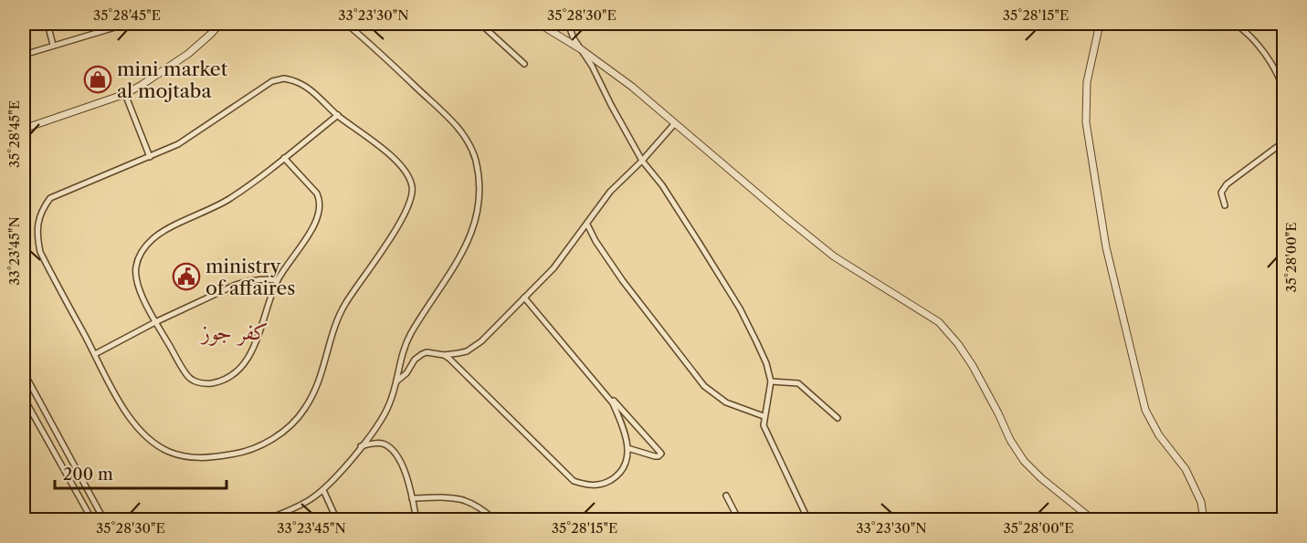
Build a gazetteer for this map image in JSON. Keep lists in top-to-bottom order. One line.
{"districts":["كفر جوز"],"places":{"shop":["mini market al mojtaba"],"public building":["ministry of affaires"]},"scale_bar":"200 m","coordinates":["35°28'45\"E","33°23'30\"N","35°28'30\"E","35°28'15\"E","33°23'45\"N","35°28'00\"E"]}
